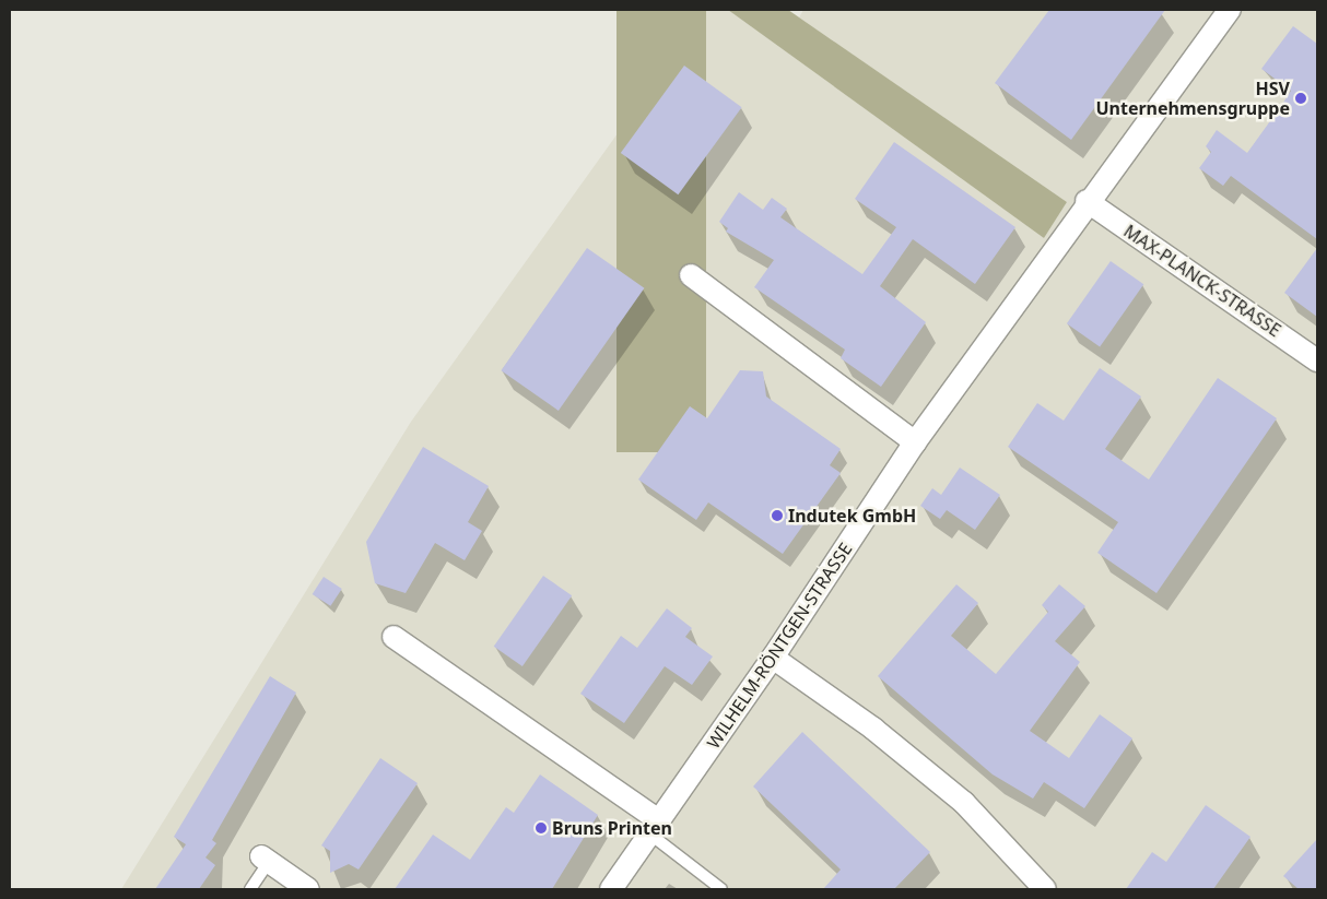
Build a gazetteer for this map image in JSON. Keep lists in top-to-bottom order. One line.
{"streets":{"street":["MAX-PLANCK-STRASSE","WILHELM-RÖNTGEN-STRASSE"]},"crossings":[["MAX-PLANCK-STRASSE","WILHELM-RÖNTGEN-STRASSE"]],"places":["HSV Unternehmensgruppe","Indutek GmbH","Bruns Printen"]}
